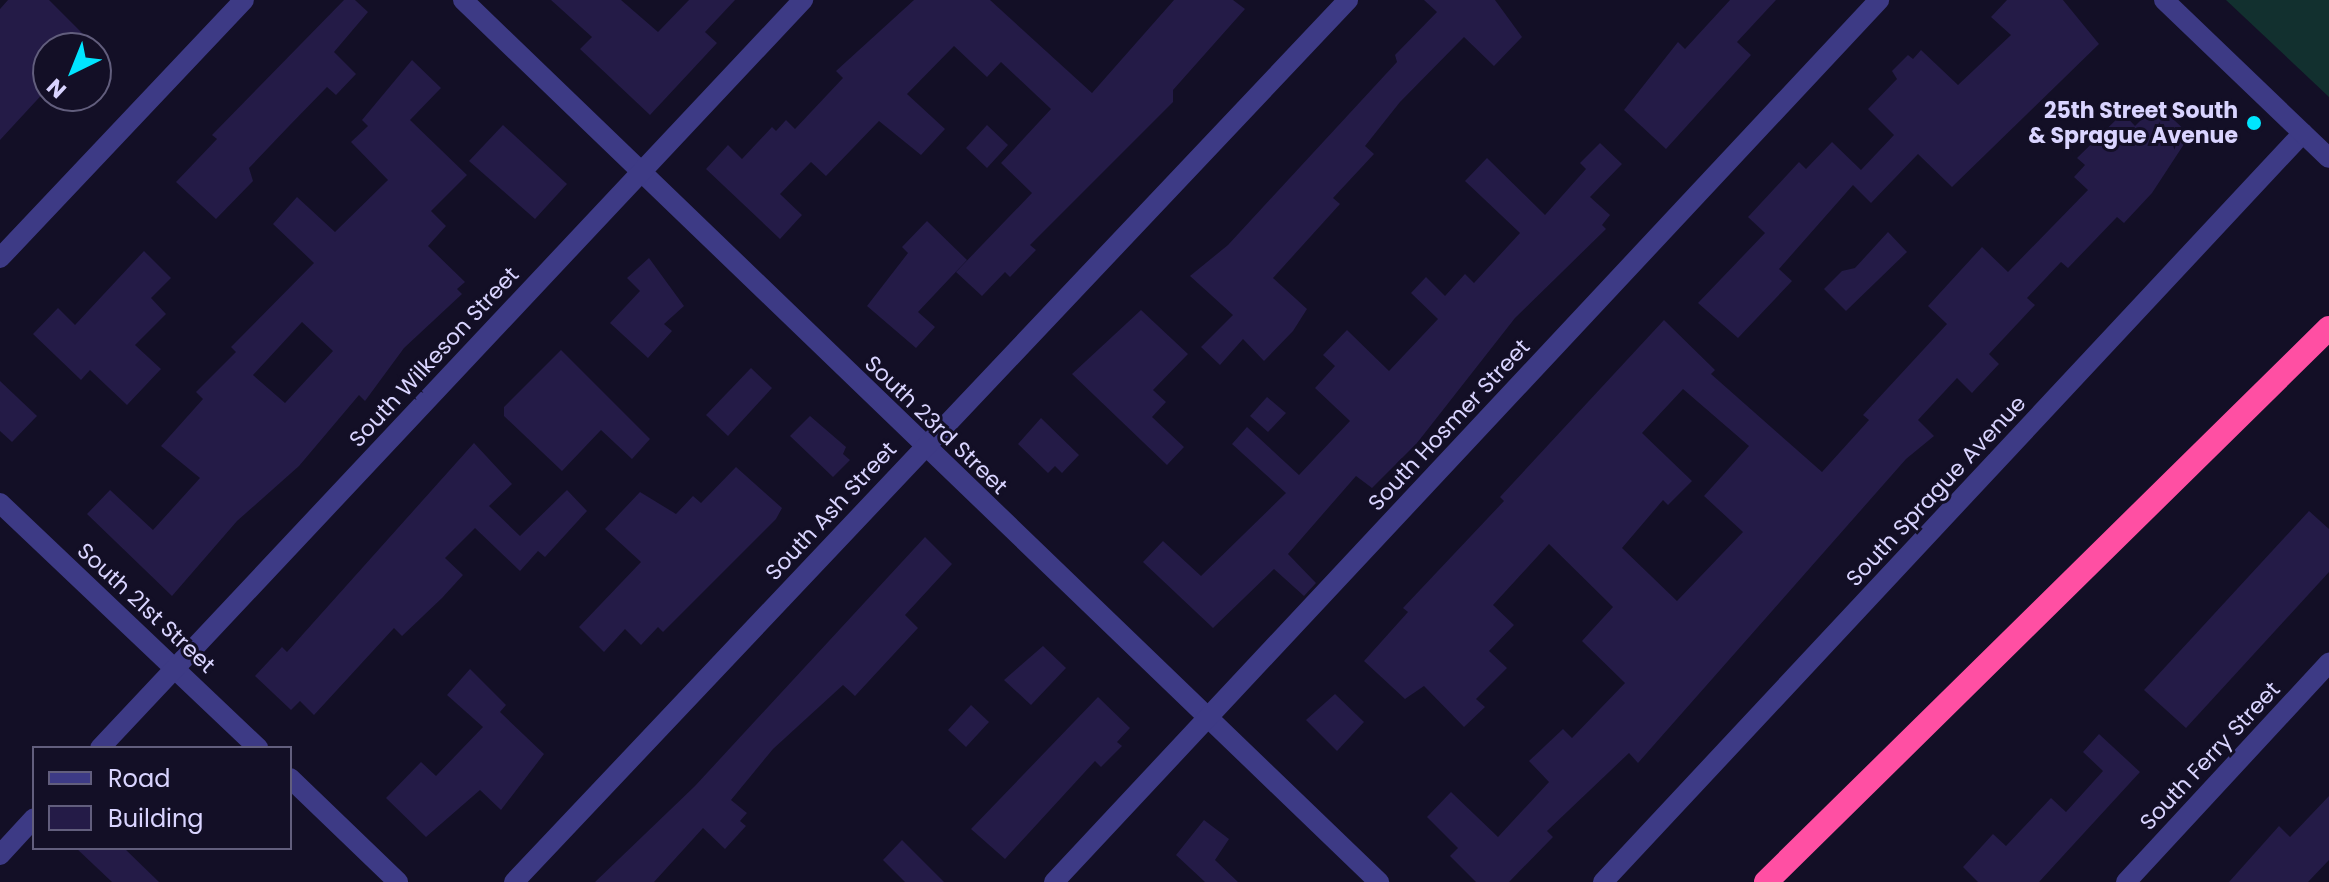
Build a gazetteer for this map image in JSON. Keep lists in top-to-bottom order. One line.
{"streets":{"street":["South Wilkeson Street","South 23rd Street","South Hosmer Street","South Sprague Avenue","South Ash Street","South 21st Street","South Ferry Street"]},"crossings":[["South Wilkeson Street","South 23rd Street"],["South Wilkeson Street","South 21st Street"],["South 23rd Street","South Hosmer Street"],["South 23rd Street","South Ash Street"]],"places":["25th Street South & Sprague Avenue"],"legend":["Road","Building"],"north":"bottom left"}
